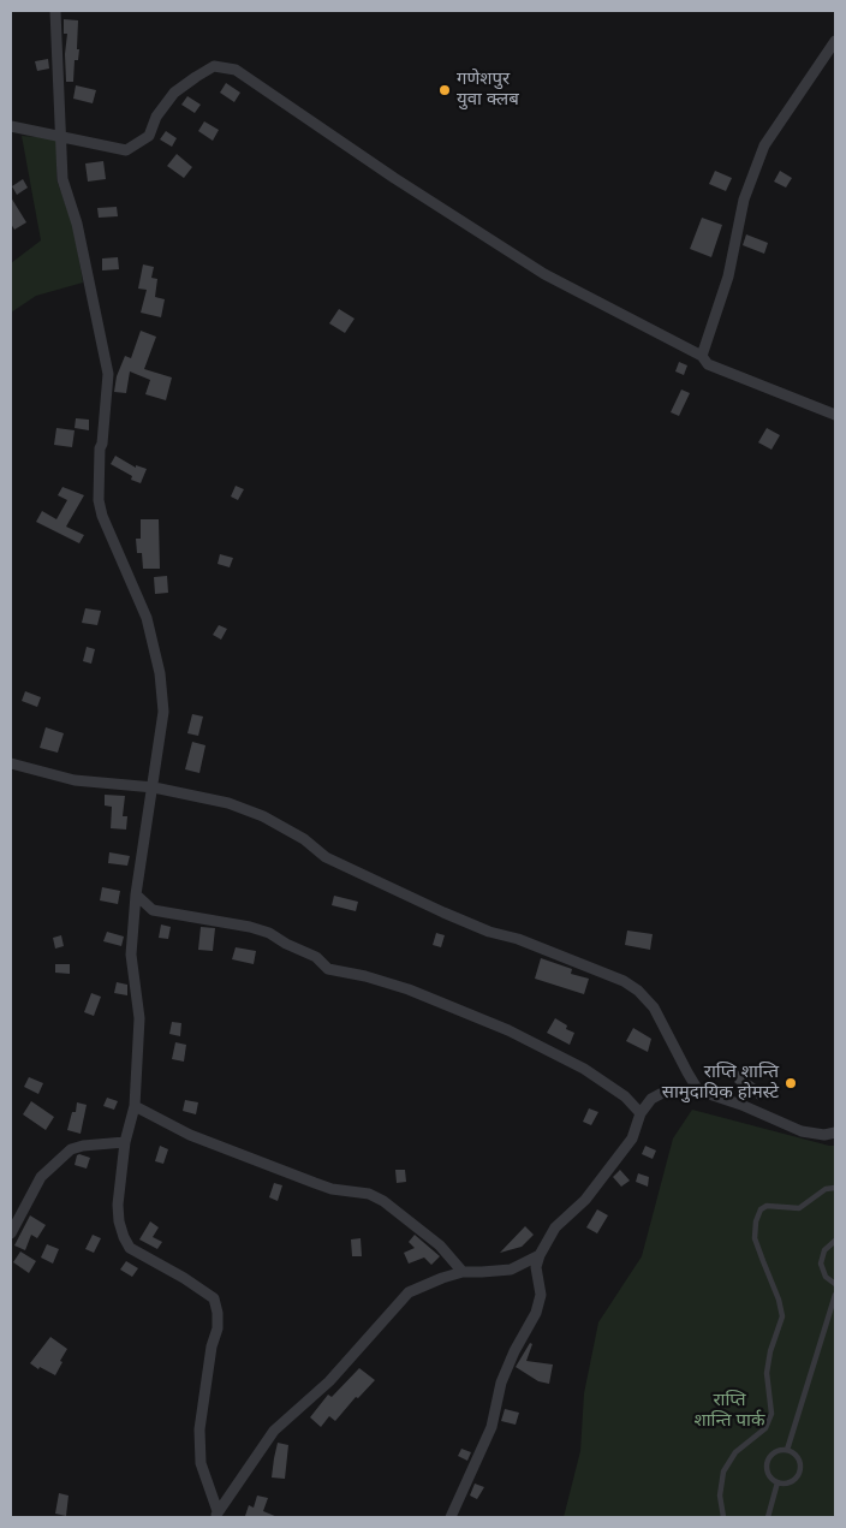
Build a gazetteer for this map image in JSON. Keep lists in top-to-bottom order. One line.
{"parks":["राप्ति शान्ति पार्क"],"places":["गणेशपुर युवा क्लब","राप्ति शान्ति सामुदायिक होमस्टे"]}
